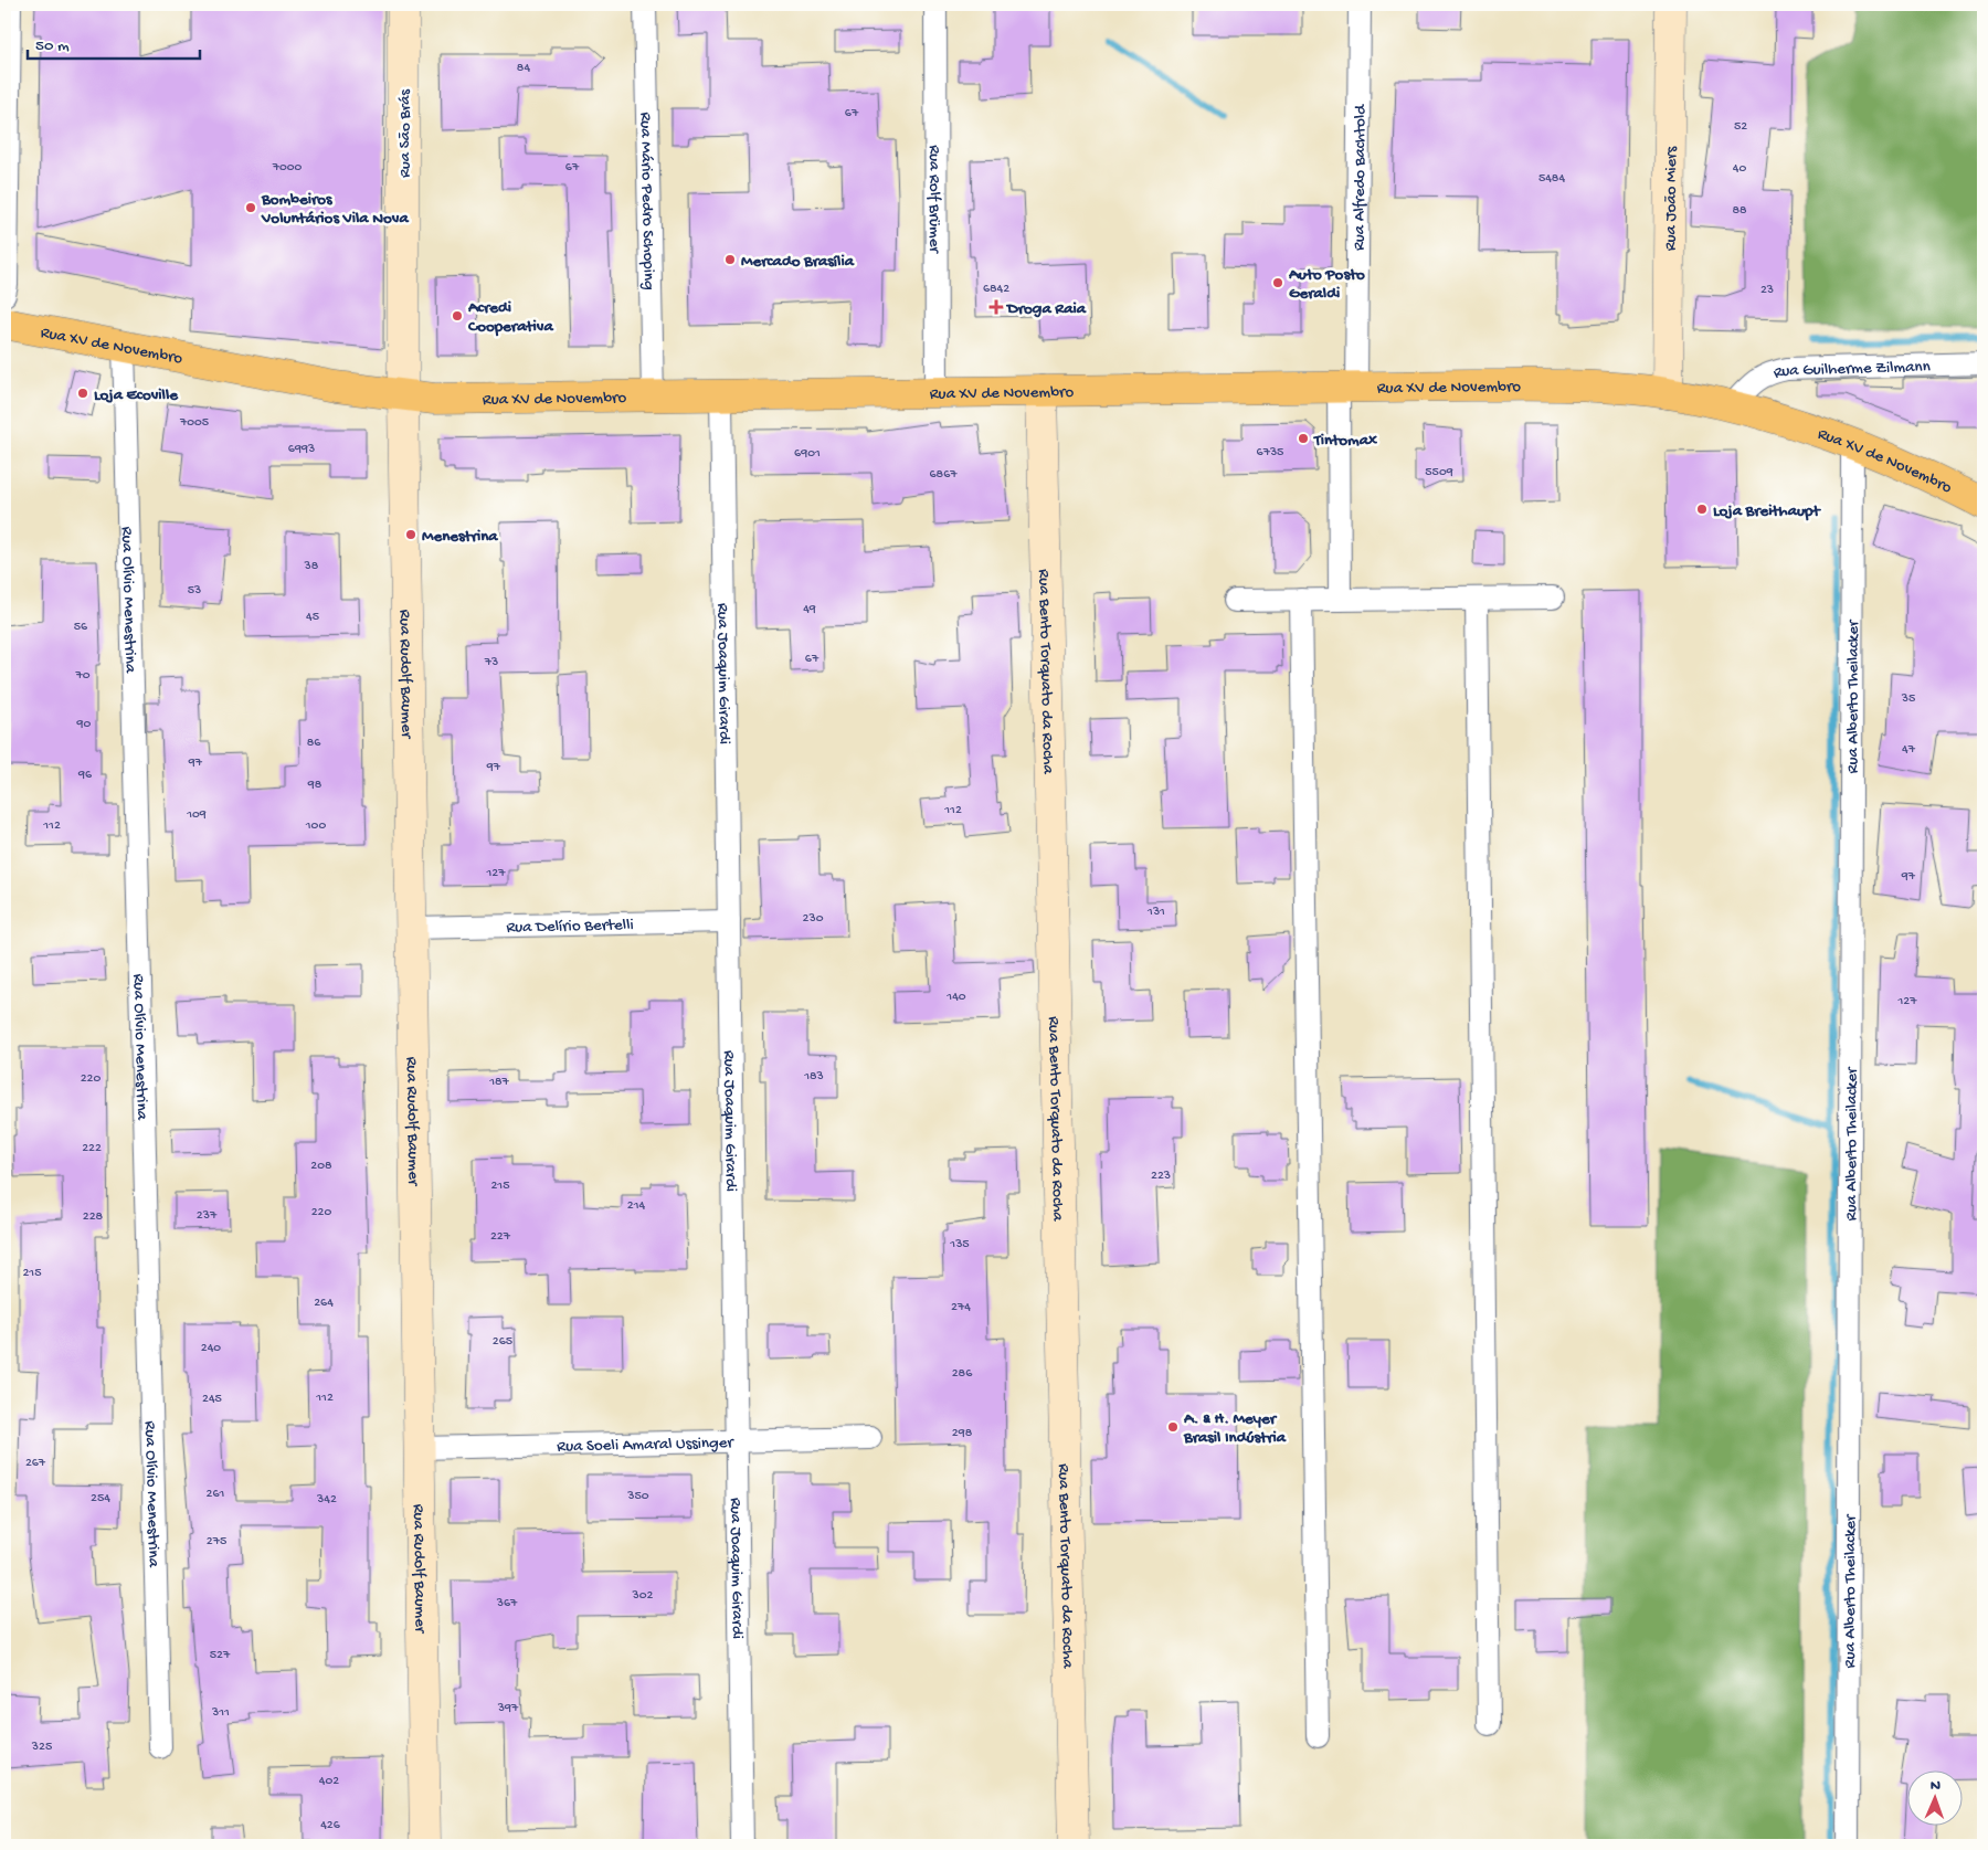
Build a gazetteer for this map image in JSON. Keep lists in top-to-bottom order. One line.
{"streets":{"main road":["Rua XV de Novembro"],"street":["Rua São Brás","Rua Alfredo Bachtold","Rua Rolf Brümer","Rua João Miers","Rua Mário Pedro Schoping","Rua Guilherme Zilmann","Rua Olívio Menestrina","Rua Bento Torquato da Rocha","Rua Rudolf Baumer","Rua Joaquim Girardi","Rua Alberto Theilacker","Rua Delírio Bertelli","Rua Soeli Amaral Ussinger"]},"crossings":[["Rua São Brás","Rua XV de Novembro"],["Rua São Brás","Rua Rudolf Baumer"],["Rua Alfredo Bachtold","Rua XV de Novembro"],["Rua Rolf Brümer","Rua XV de Novembro"],["Rua João Miers","Rua XV de Novembro"],["Rua Mário Pedro Schoping","Rua XV de Novembro"],["Rua XV de Novembro","Rua Guilherme Zilmann"],["Rua XV de Novembro","Rua Olívio Menestrina"],["Rua XV de Novembro","Rua Bento Torquato da Rocha"],["Rua XV de Novembro","Rua Rudolf Baumer"],["Rua XV de Novembro","Rua Joaquim Girardi"],["Rua XV de Novembro","Rua Alberto Theilacker"],["Rua Rudolf Baumer","Rua Delírio Bertelli"],["Rua Rudolf Baumer","Rua Soeli Amaral Ussinger"],["Rua Joaquim Girardi","Rua Delírio Bertelli"],["Rua Joaquim Girardi","Rua Soeli Amaral Ussinger"]],"places":{"other":["Bombeiros Voluntários Vila Nova","Mercado Brasília","Auto Posto Geraldi","Acredi Cooperativa","Loja Ecoville","Tintomax","Loja Breithaupt","Menestrina","A. & H. Meyer Brasil Indústria"],"health":["Droga Raia"]},"house_numbers":["84","67","52","7000","67","40","5484","88","6842","23","7005","6993","6735","6901","5509","6867","38","53","49","45","56","67","73","70","35","90","86","47","97","97","96","98","112","109","112","100","127","97","131","230","140","127","183","220","187","222","208","223","215","214","220","237","228","227","135","215","264","274","265","240","286","112","245","298","267","261","350","254","342","275","302","367","527","397","311","325","402","426"],"scale_bar":"50 m","north":"top"}
